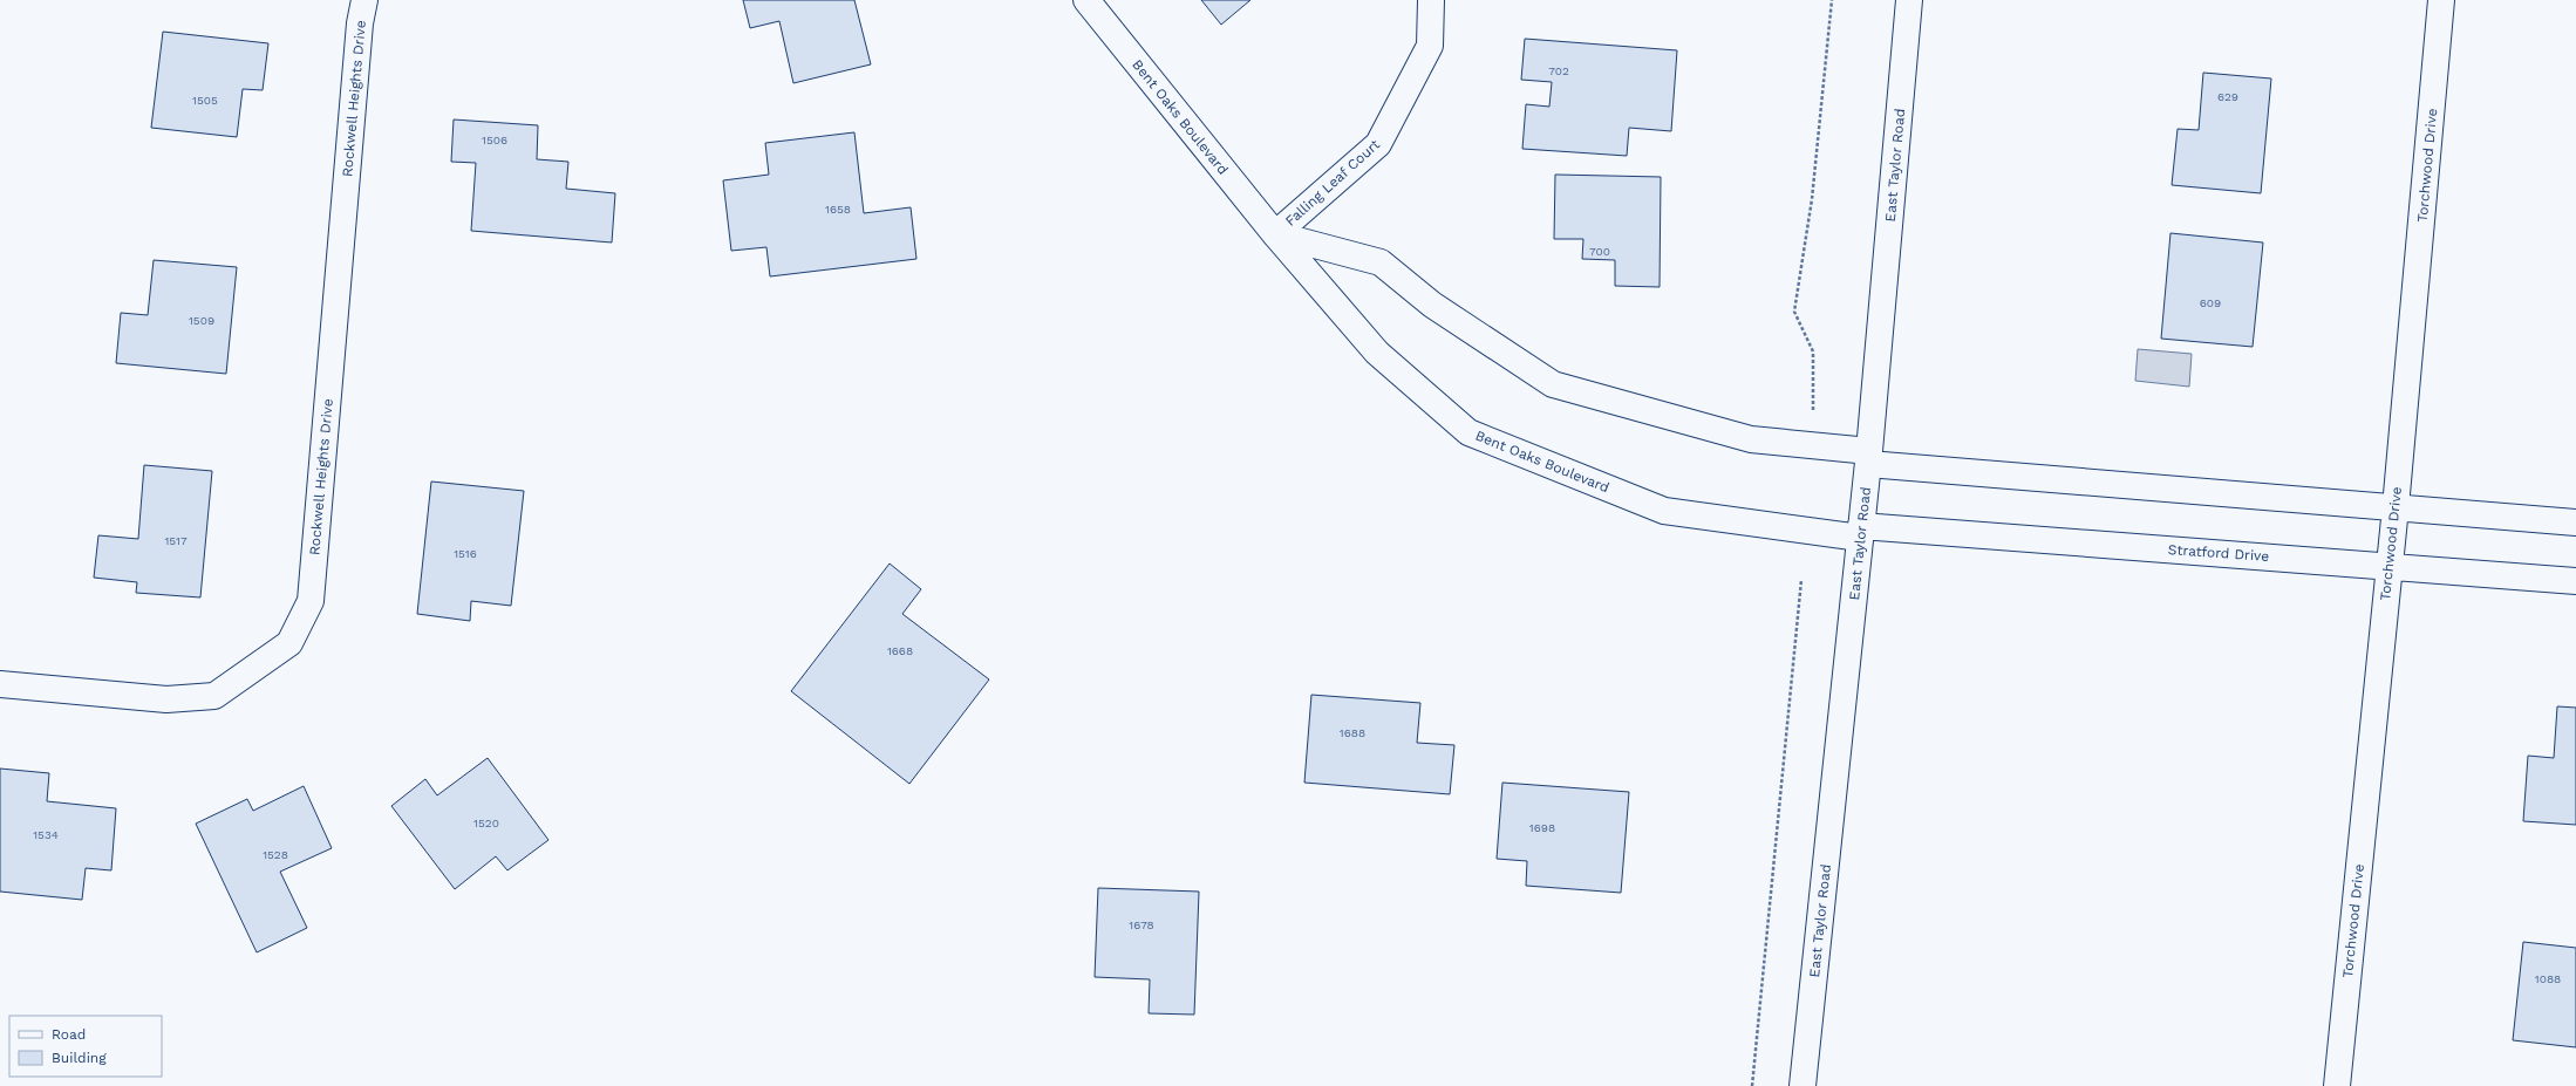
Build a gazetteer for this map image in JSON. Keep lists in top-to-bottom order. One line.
{"streets":{"street":["Rockwell Heights Drive","Bent Oaks Boulevard","East Taylor Road","Torchwood Drive","Falling Leaf Court","Stratford Drive"]},"crossings":[["Bent Oaks Boulevard","East Taylor Road"],["Bent Oaks Boulevard","Falling Leaf Court"],["Bent Oaks Boulevard","Stratford Drive"],["East Taylor Road","Stratford Drive"],["Torchwood Drive","Stratford Drive"]],"house_numbers":["702","629","1505","1506","1658","700","609","1509","1517","1516","1668","1688","1520","1698","1534","1528","1678","1088"],"legend":["Road","Building"]}
